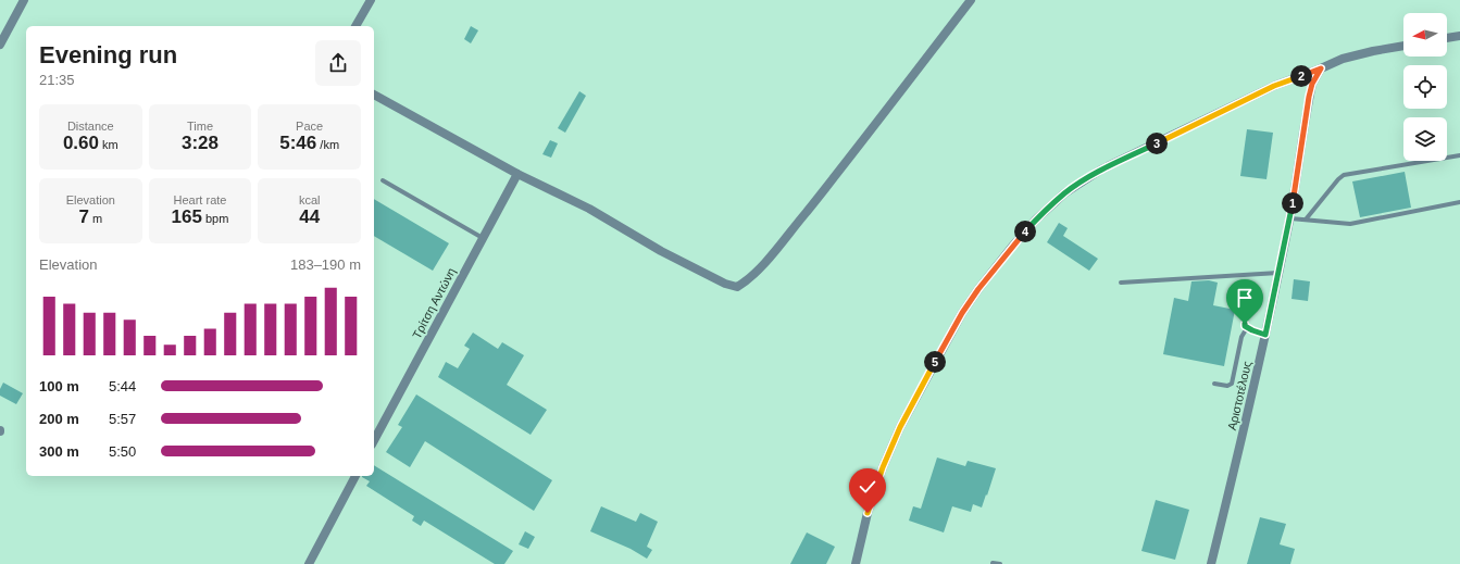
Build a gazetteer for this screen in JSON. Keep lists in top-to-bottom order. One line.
{"streets":{"street":["Τρίτση Αντώνη","Αριστοτέλους"]},"north":"left","page":{"heading":["Evening run","21:35"],"pins":["2","3","1","4","5"],"stats":[["Distance","0.60 km"],["Time","3:28"],["Pace","5:46 /km"],["Elevation","7 m"],["Heart rate","165 bpm"],["kcal","44"]],"chart":["Elevation","183–190 m"],"list":[{"name":"100 m","note":"5:44"},{"name":"200 m","note":"5:57"},{"name":"300 m","note":"5:50"}]}}
